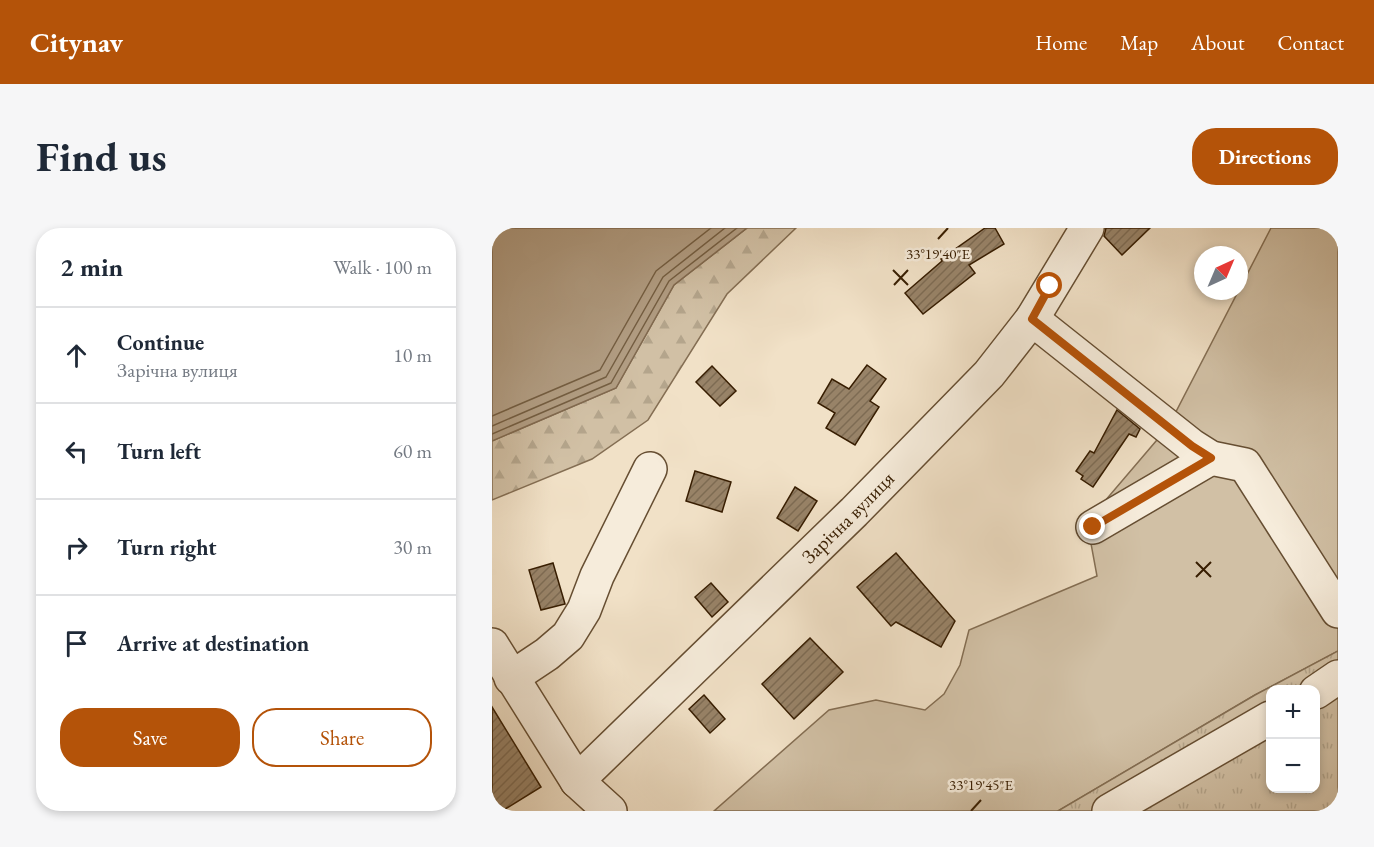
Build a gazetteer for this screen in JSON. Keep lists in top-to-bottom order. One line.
{"streets":{"street":["Зарічна вулиця"]},"north":"top right","page":{"header":"Citynav","nav":["Home","Map","About","Contact"],"buttons":["Directions",["Save","Share"]],"title":"Find us","heading":["2 min","Walk · 100 m"],"list":[["Continue","Зарічна вулиця","10 m"],["Turn left","60 m"],["Turn right","30 m"],"Arrive at destination"],"map_buttons":["+","−"]},"coordinates":["33°19'40\"E","33°19'45\"E"]}
